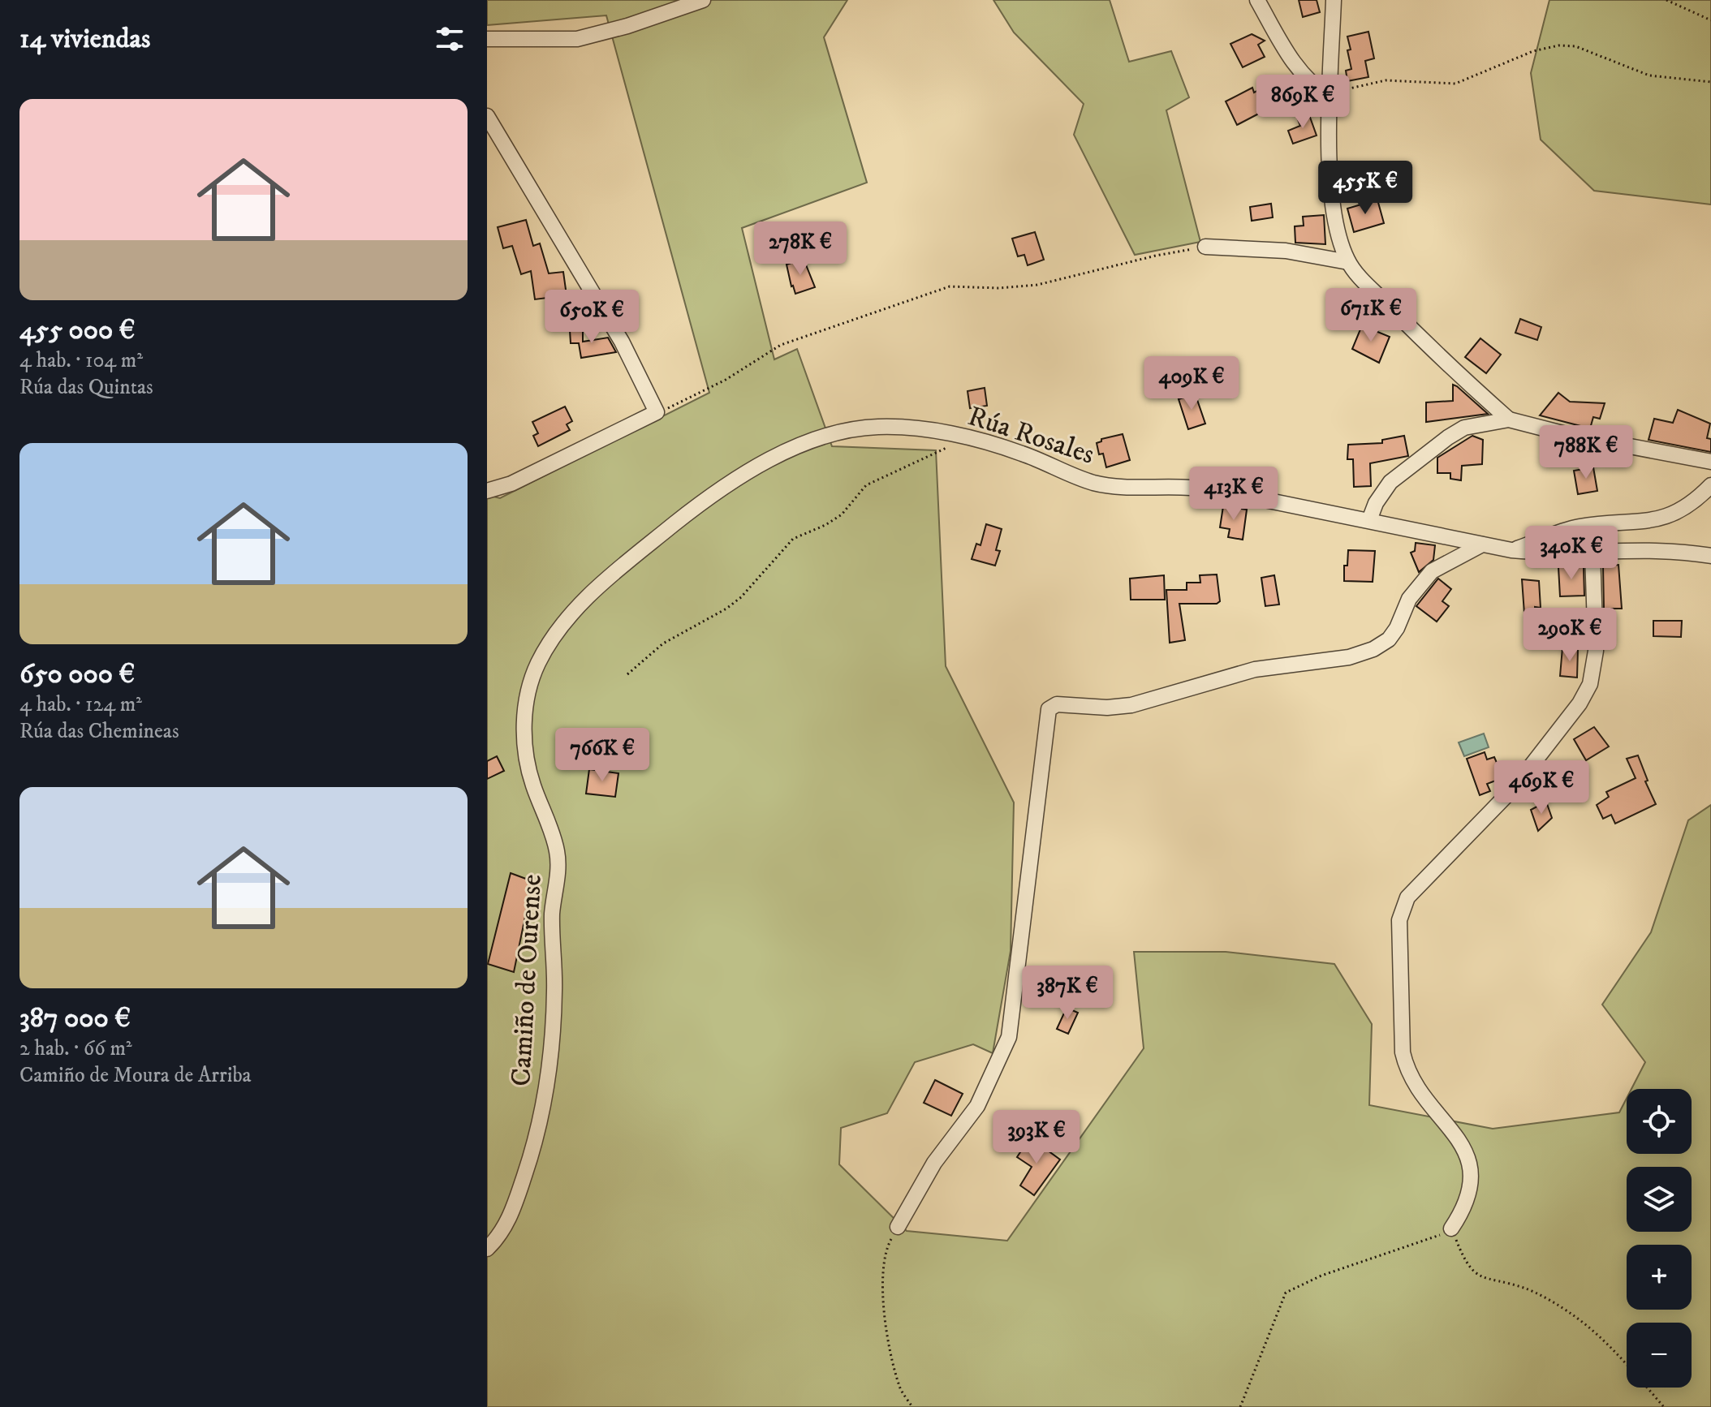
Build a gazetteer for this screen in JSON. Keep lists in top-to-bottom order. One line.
{"streets":{"street":["Rúa Rosales","Camiño de Ourense"]},"crossings":[["Rúa Rosales","Camiño de Ourense"]],"page":{"heading":"14 viviendas","price":["869K €","455K €","278K €","671K €","650K €","409K €","788K €","413K €","340K €","290K €","766K €","469K €","387K €","393K €"],"list":[{"name":"455 000 €","note":"4 hab. · 104 m² · Rúa das Quintas"},{"name":"650 000 €","note":"4 hab. · 124 m² · Rúa das Chemineas"},{"name":"387 000 €","note":"2 hab. · 66 m² · Camiño de Moura de Arriba"}],"map_buttons":["+","−"]}}
